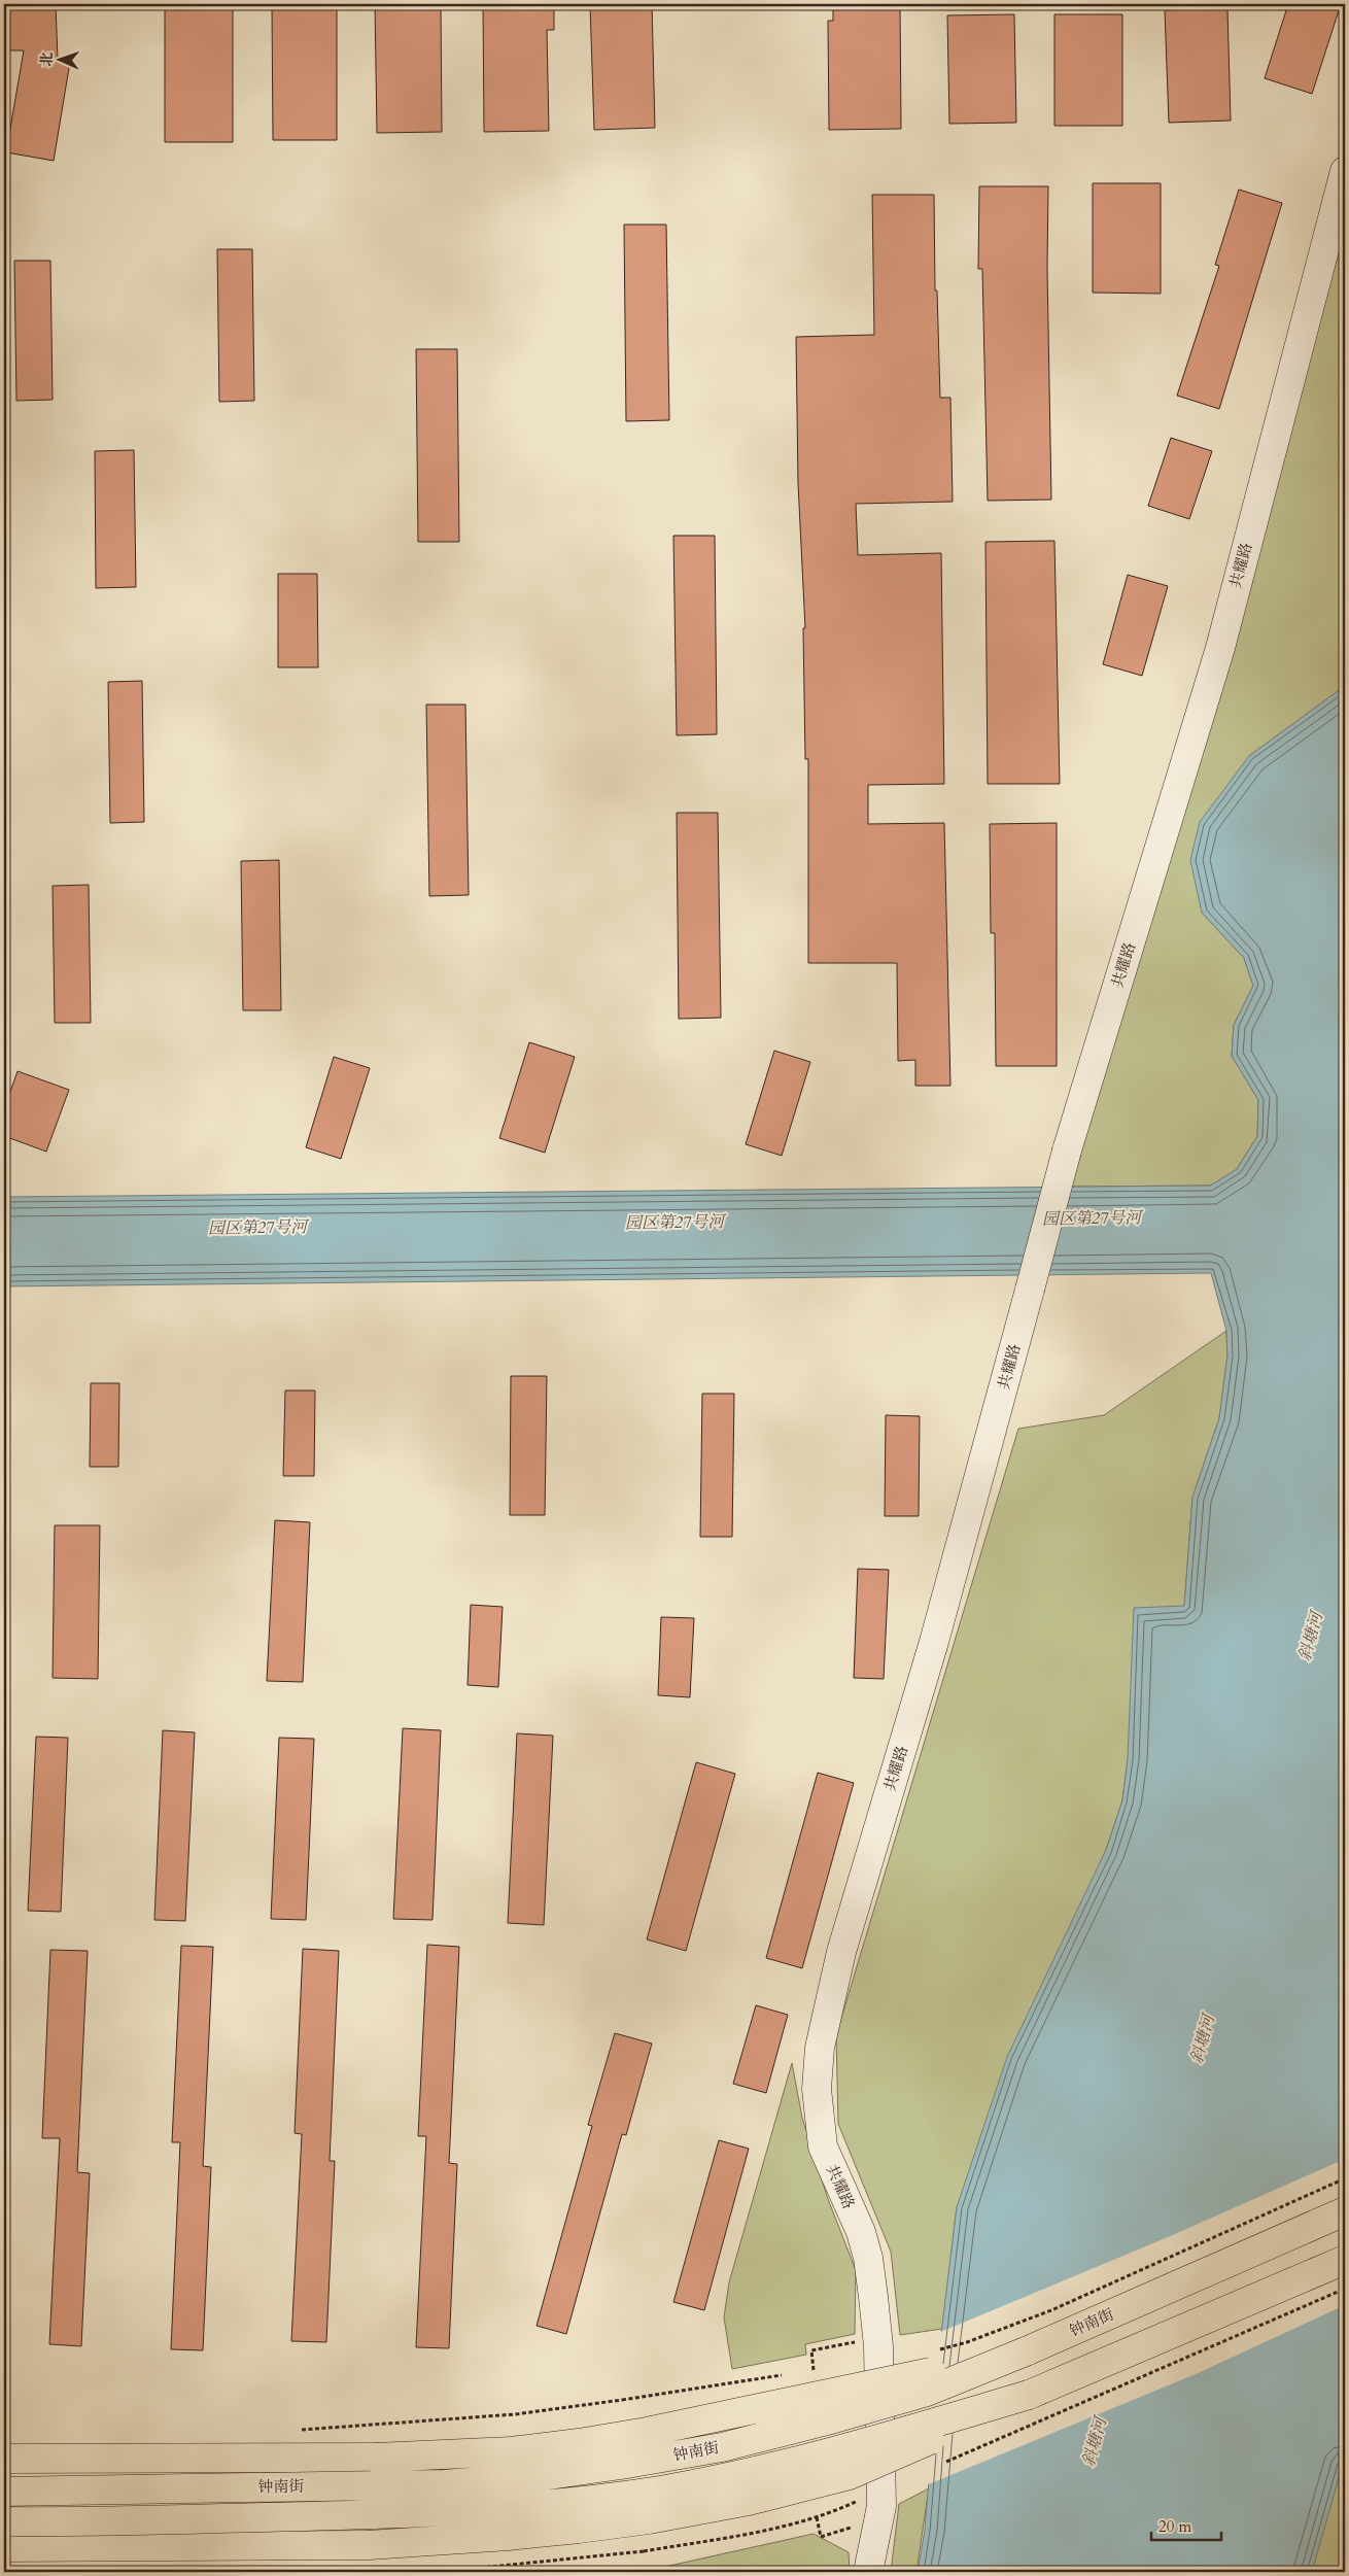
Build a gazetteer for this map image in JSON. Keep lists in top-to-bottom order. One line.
{"streets":{"main road":["钟南街"],"street":["共耀路"]},"water":["园区第27号河","斜塘河"],"scale_bar":"20 m","north":"left"}
